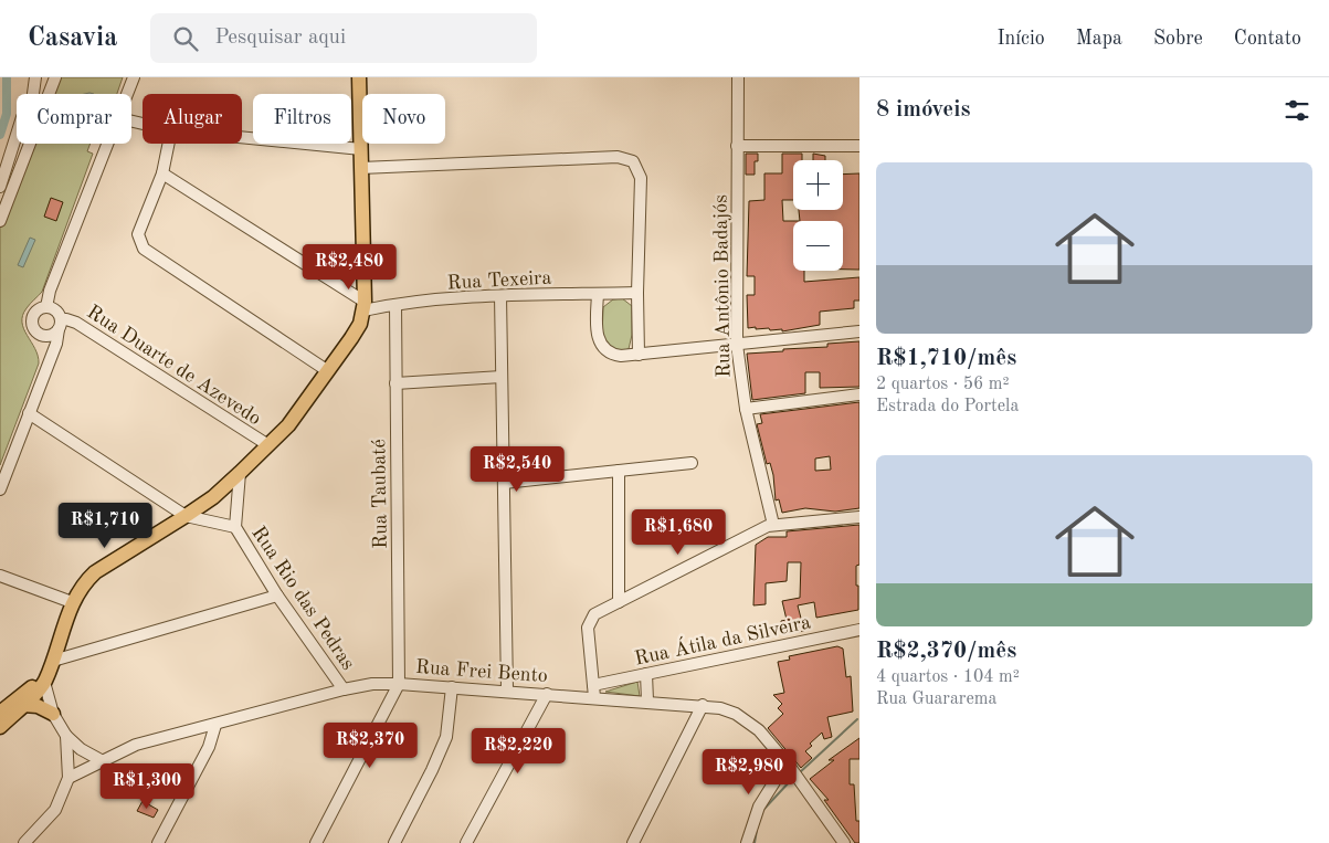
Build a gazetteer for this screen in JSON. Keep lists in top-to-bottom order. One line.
{"streets":{"street":["Rua Texeira","Rua Antônio Badajós","Rua Duarte de Azevedo","Rua Taubaté","Rua Rio das Pedras","Rua Átila da Silveira","Rua Frei Bento"]},"crossings":[["Rua Texeira","Rua Taubaté"],["Rua Taubaté","Rua Frei Bento"],["Rua Rio das Pedras","Rua Frei Bento"]],"page":{"header":"Casavia","search":"Pesquisar aqui","nav":["Início","Mapa","Sobre","Contato"],"heading":"8 imóveis","chip":["Comprar","Alugar","Filtros","Novo"],"list":[{"name":"R$1,710/mês","note":"2 quartos · 56 m² · Estrada do Portela"},{"name":"R$2,370/mês","note":"4 quartos · 104 m² · Rua Guararema"}],"map_buttons":["+","−"],"price":["R$2,480","R$2,540","R$1,710","R$1,680","R$2,370","R$2,220","R$2,980","R$1,300"]}}
